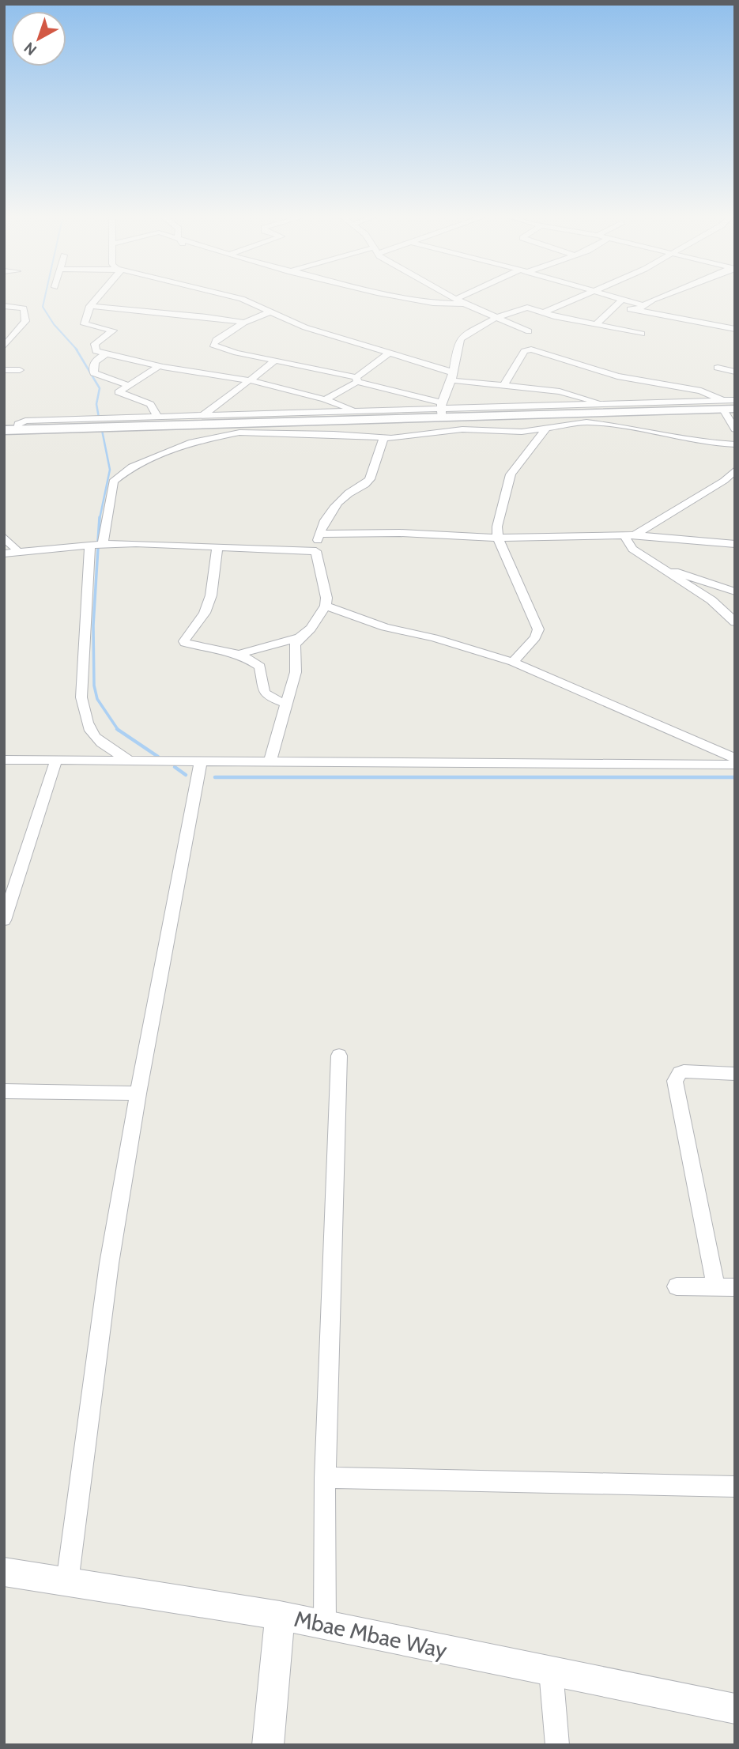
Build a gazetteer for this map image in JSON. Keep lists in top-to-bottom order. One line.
{"streets":{"street":["Mbae Mbae Way"]},"north":"bottom left"}
